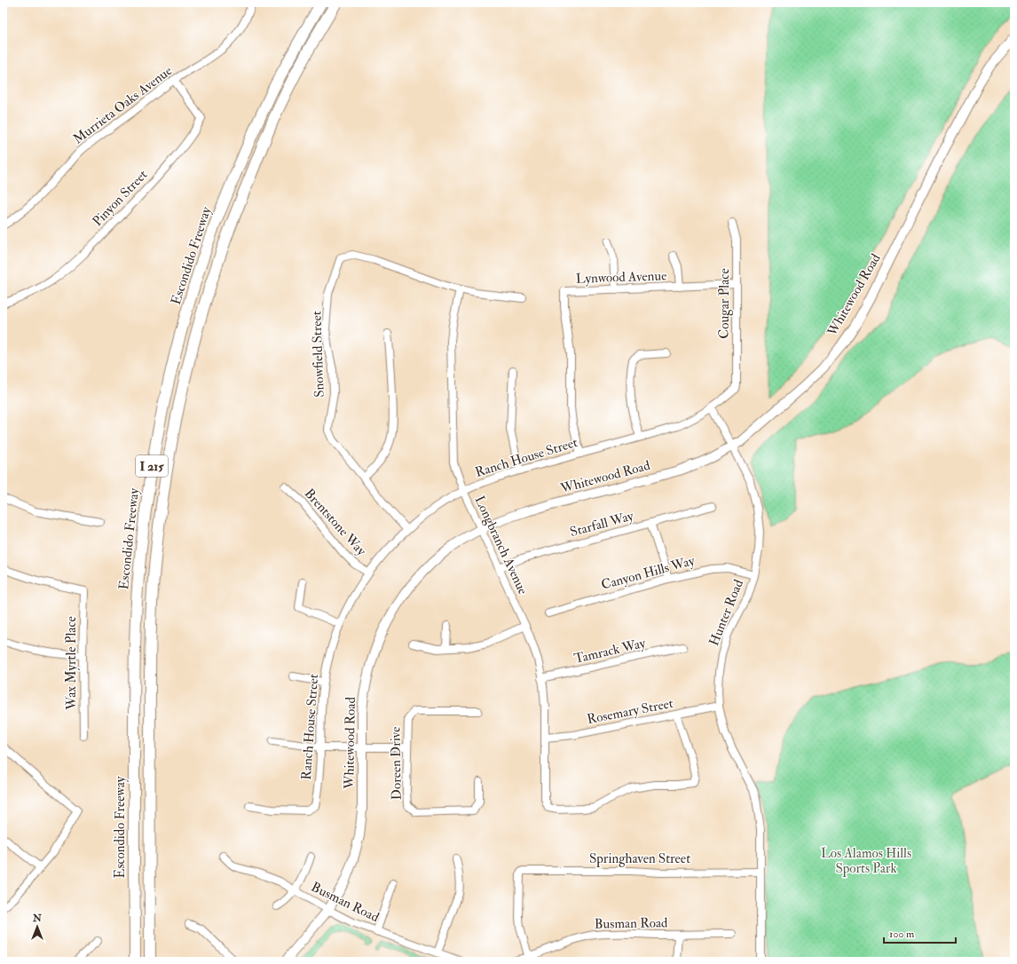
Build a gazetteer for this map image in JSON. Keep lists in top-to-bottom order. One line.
{"streets":{"highway":["Escondido Freeway","I 215"],"main road":["Whitewood Road"],"street":["Murrieta Oaks Avenue","Pinyon Street","Lynwood Avenue","Cougar Place","Snowfield Street","Ranch House Street","Brentstone Way","Starfall Way","Longbranch Avenue","Canyon Hills Way","Hunter Road","Tamrack Way","Wax Myrtle Place","Rosemary Street","Doreen Drive","Springhaven Street","Busman Road"]},"crossings":[["Murrieta Oaks Avenue","Pinyon Street"],["Lynwood Avenue","Cougar Place"],["Lynwood Avenue","Ranch House Street"],["Whitewood Road","Longbranch Avenue"],["Whitewood Road","Hunter Road"],["Whitewood Road","Busman Road"],["Cougar Place","Ranch House Street"],["Snowfield Street","Longbranch Avenue"],["Ranch House Street","Brentstone Way"],["Ranch House Street","Longbranch Avenue"],["Ranch House Street","Hunter Road"],["Starfall Way","Longbranch Avenue"],["Longbranch Avenue","Tamrack Way"],["Longbranch Avenue","Rosemary Street"],["Canyon Hills Way","Hunter Road"],["Hunter Road","Rosemary Street"],["Hunter Road","Springhaven Street"],["Springhaven Street","Busman Road"]],"parks":["Los Alamos Hills Sports Park"],"scale_bar":"100 m","north":"top"}
